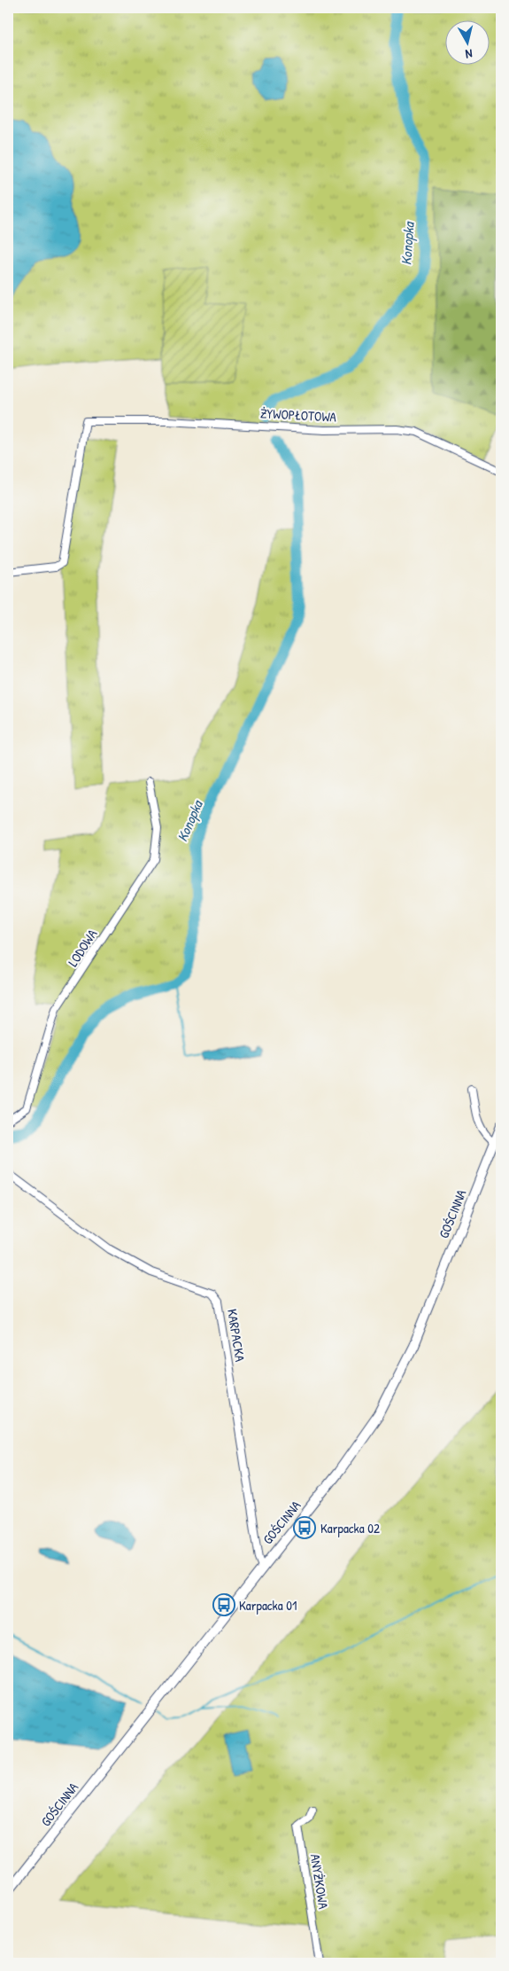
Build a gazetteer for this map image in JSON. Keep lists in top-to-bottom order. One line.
{"streets":{"main road":["GOŚCINNA"],"street":["ŻYWOPŁOTOWA","LODOWA","KARPACKA","ANYŻKOWA"]},"crossings":[["GOŚCINNA","KARPACKA"]],"water":["Konopka"],"places":{"bus stop":["Karpacka 02","Karpacka 01"]},"north":"bottom"}
